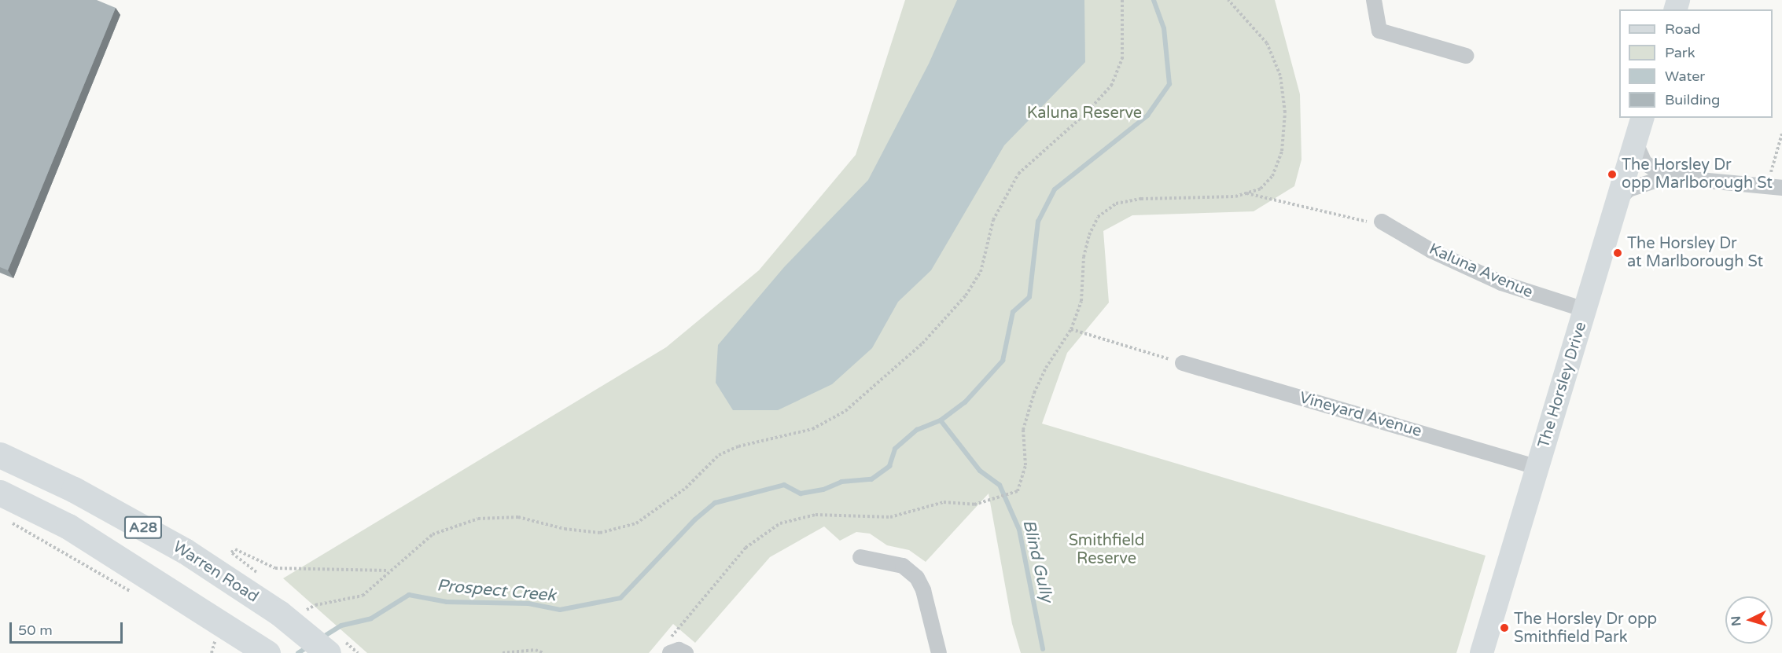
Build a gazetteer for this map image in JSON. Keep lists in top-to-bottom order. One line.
{"streets":{"highway":["A28","Warren Road"],"main road":["The Horsley Drive"],"street":["Kaluna Avenue","Vineyard Avenue"]},"crossings":[["Kaluna Avenue","The Horsley Drive"],["The Horsley Drive","Vineyard Avenue"],["A28","Warren Road"]],"water":["Blind Gully","Prospect Creek"],"parks":["Kaluna Reserve","Smithfield Reserve"],"places":["The Horsley Dr opp Marlborough St","The Horsley Dr at Marlborough St","The Horsley Dr opp Smithfield Park"],"legend":["Road","Park","Water","Building"],"scale_bar":"50 m","north":"left"}
